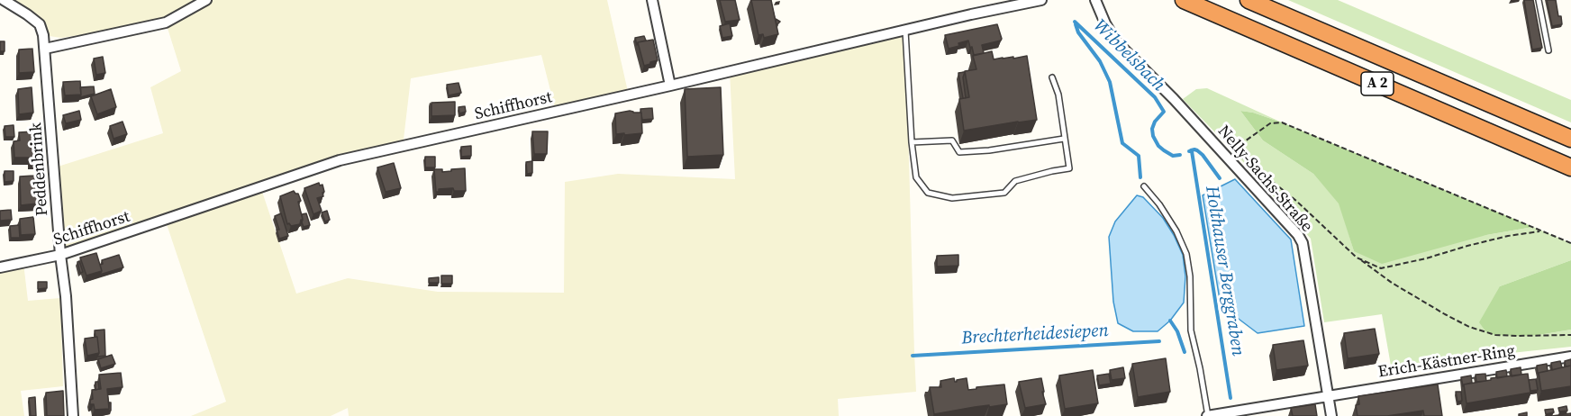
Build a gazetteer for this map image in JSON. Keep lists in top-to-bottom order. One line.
{"streets":{"highway":["A 2"],"street":["Schiffhorst","Peddenbrink","Nelly-Sachs-Straße","Erich-Kästner-Ring"]},"crossings":[["Schiffhorst","Peddenbrink"],["Nelly-Sachs-Straße","Erich-Kästner-Ring"]],"water":["Wibbelsbach","Holthauser Berggraben","Brechterheidesiepen"]}
